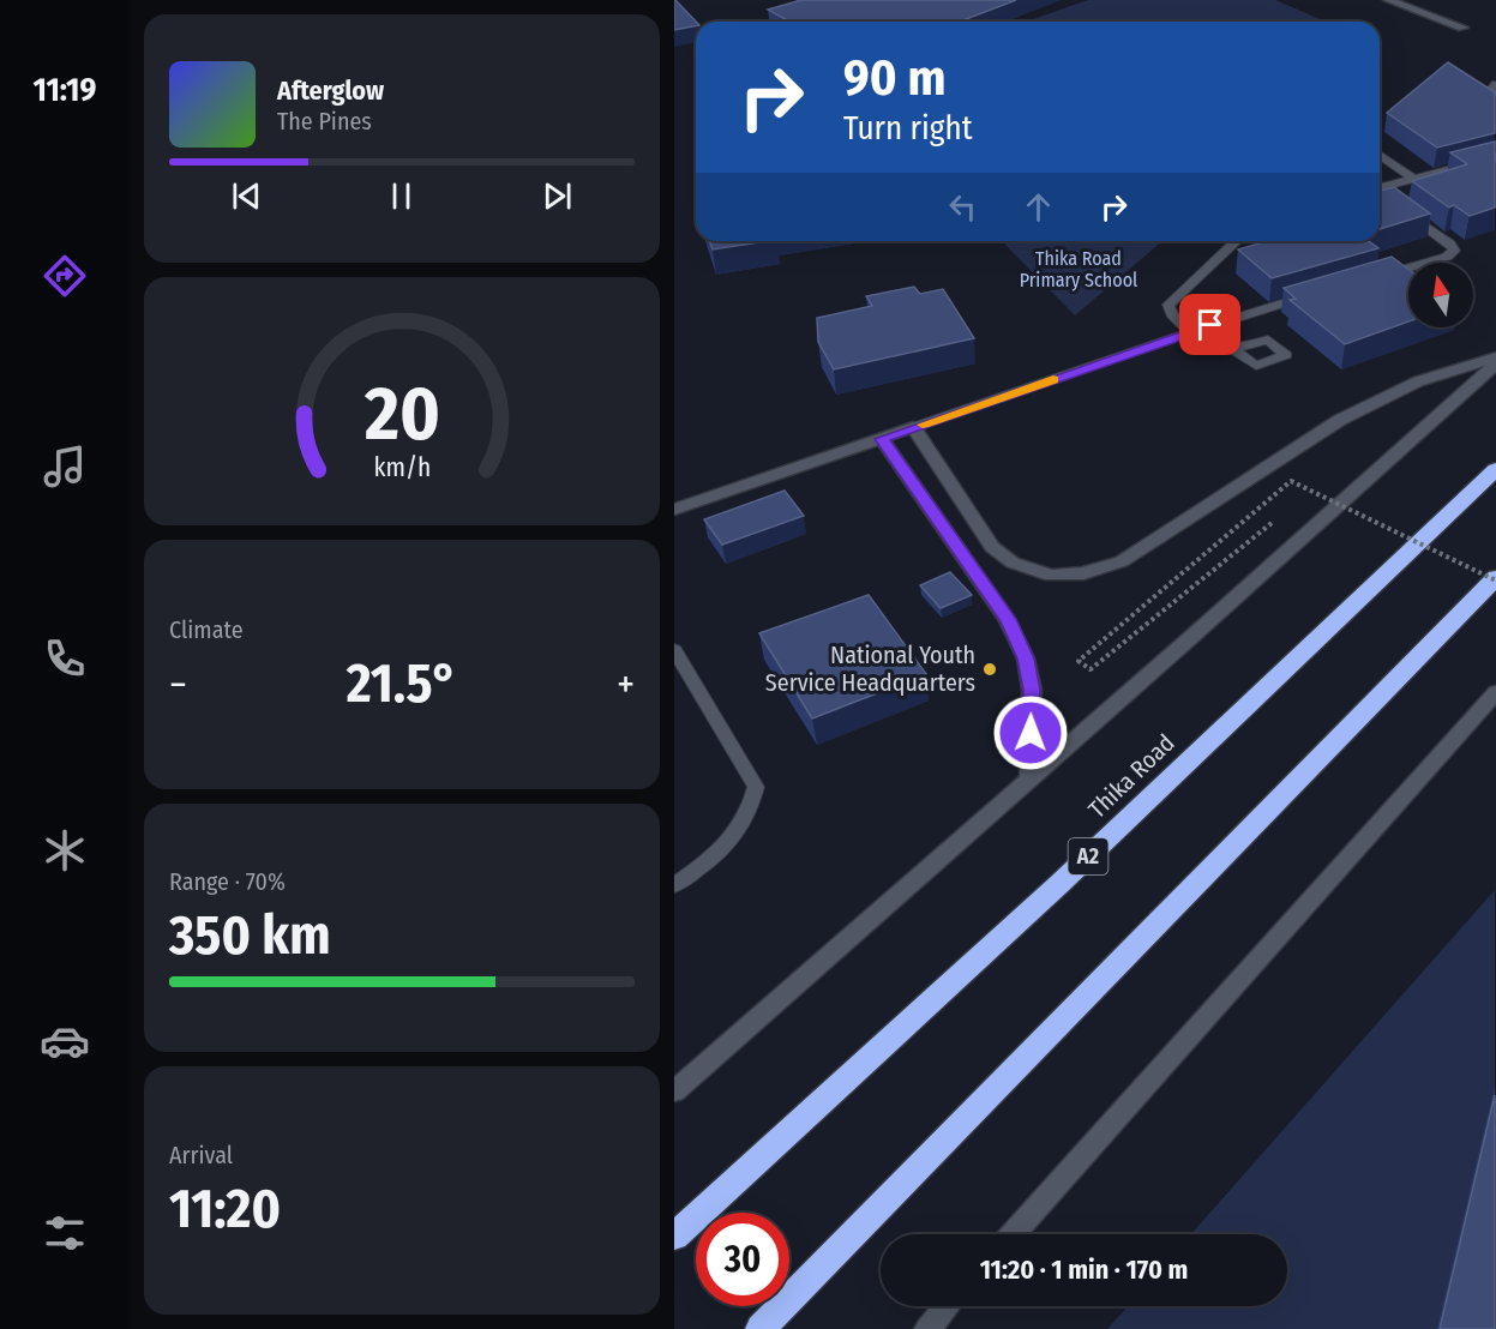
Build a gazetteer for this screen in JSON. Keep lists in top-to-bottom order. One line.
{"streets":{"highway":["Thika Road","A2"]},"parks":["Thika Road Primary School"],"places":["National Youth Service Headquarters"],"north":"top","page":{"tabs":"11:19","turn":["90 m","Turn right"],"song":["Afterglow","The Pines"],"tile":["Climate",["Range · 70%","350 km"],["Arrival","11:20"]],"heat":["−","21.5°","+"],"limit":"30","trip":"11:20 · 1 min · 170 m","gauge":["20","km/h"]}}
